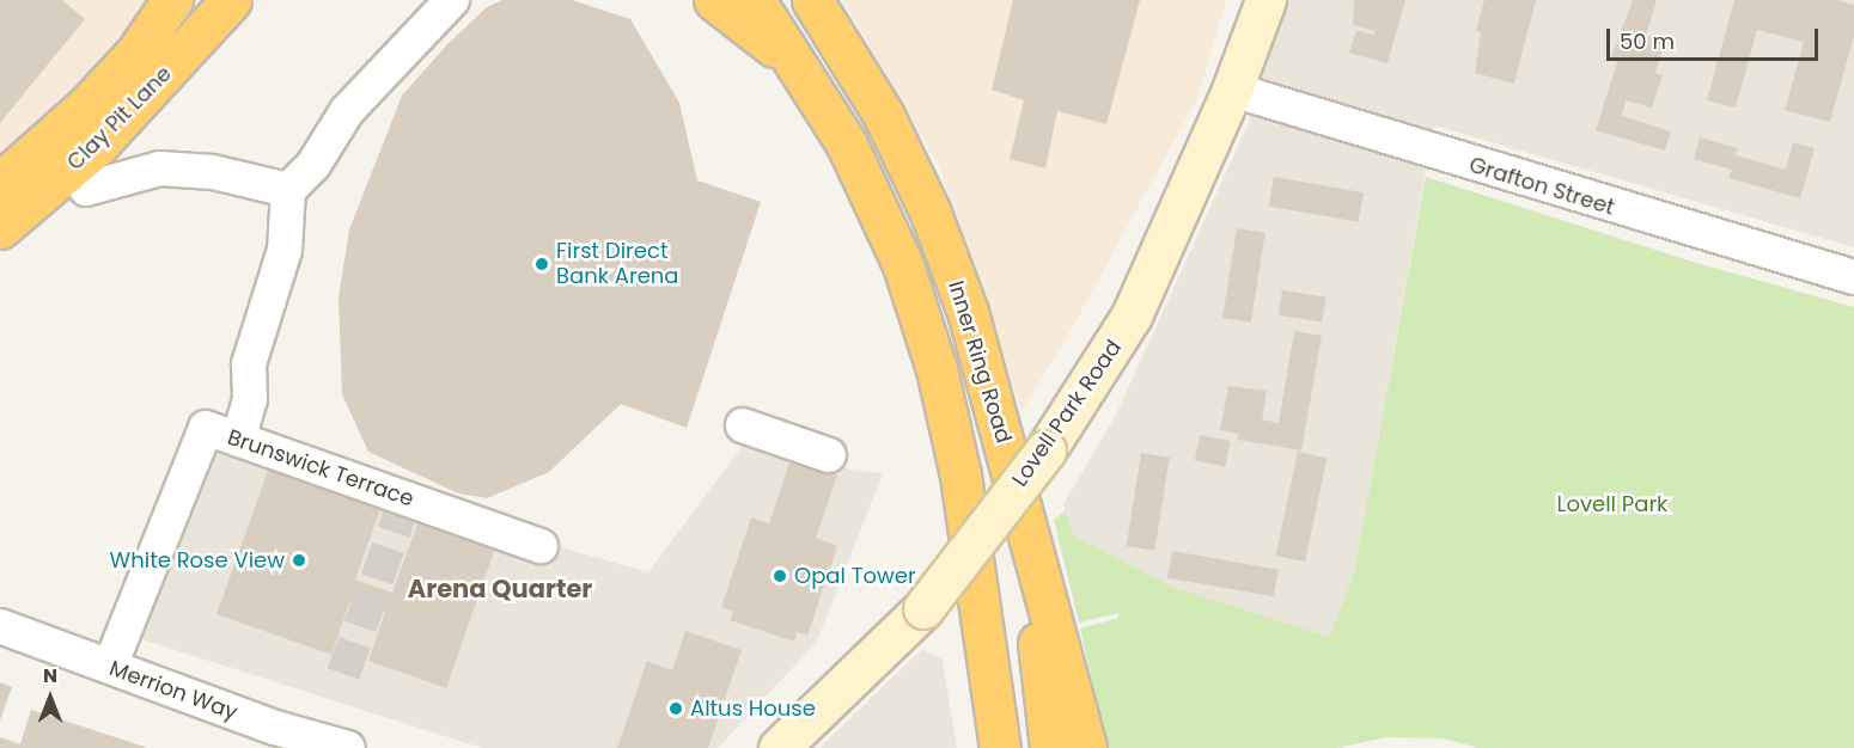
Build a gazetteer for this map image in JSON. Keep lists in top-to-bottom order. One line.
{"streets":{"highway":["Clay Pit Lane","Inner Ring Road"],"street":["Grafton Street","Lovell Park Road","Brunswick Terrace","Merrion Way"]},"crossings":[["Grafton Street","Lovell Park Road"]],"districts":["Arena Quarter"],"parks":["Lovell Park"],"places":["First Direct Bank Arena","White Rose View","Opal Tower","Altus House"],"scale_bar":"50 m","north":"top"}
